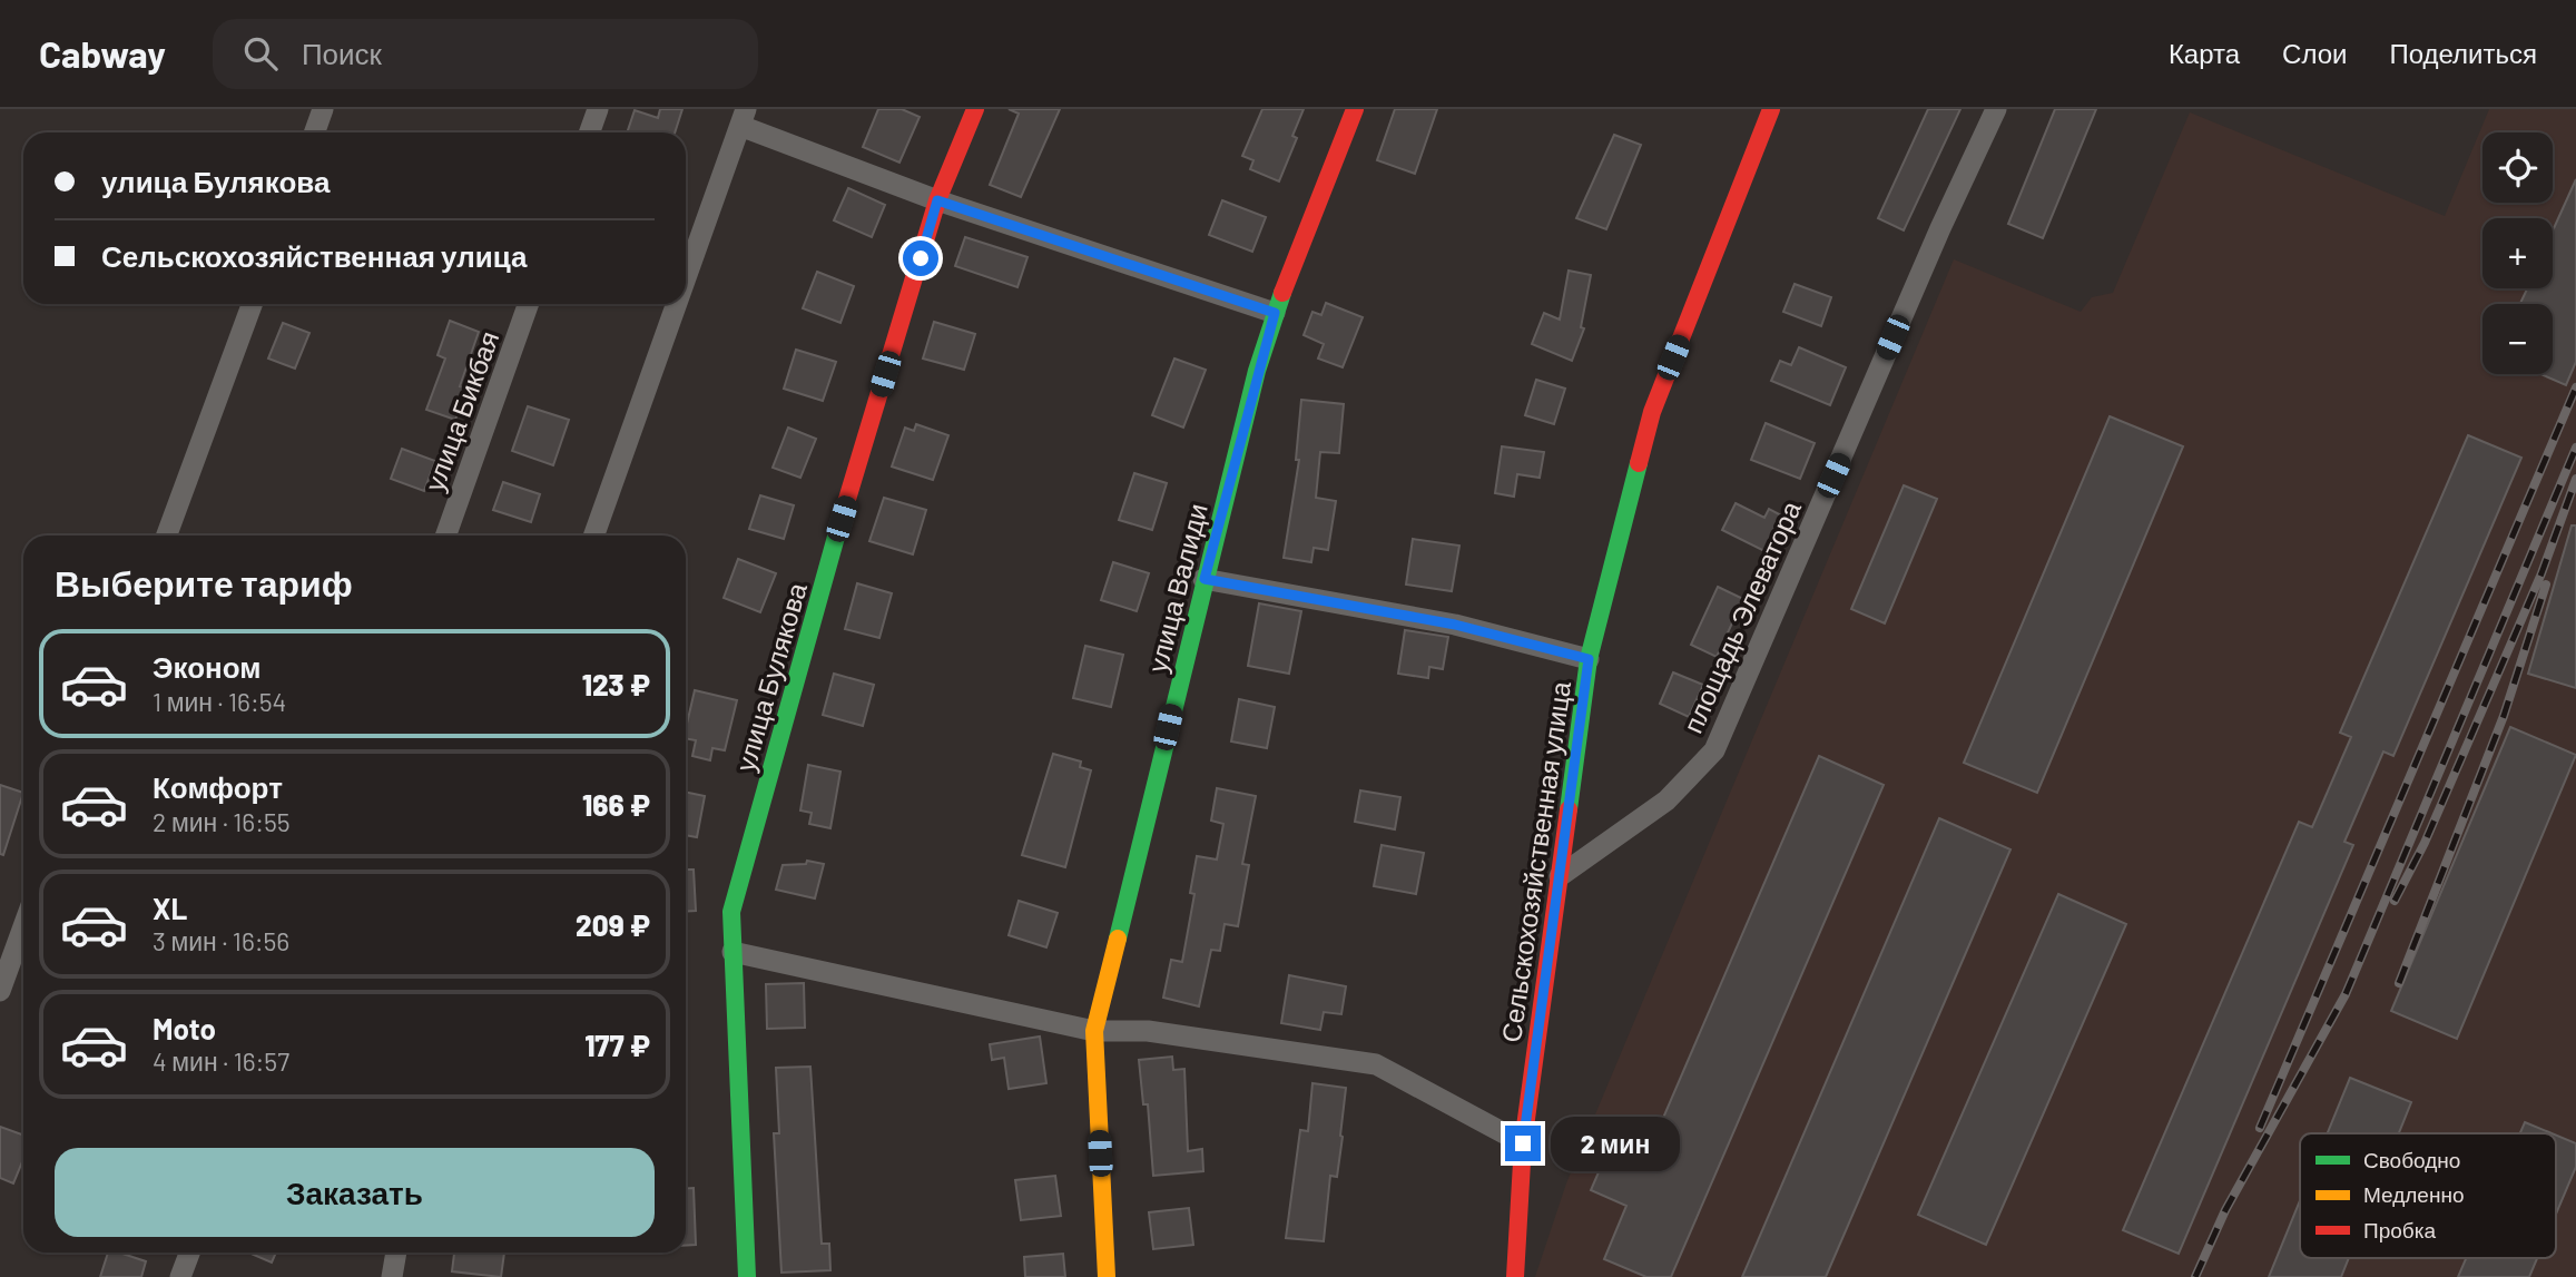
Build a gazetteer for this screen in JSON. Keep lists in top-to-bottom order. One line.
{"streets":{"street":["улица Бикбая","улица Валиди","площадь Элеватора","улица Булякова","Сельскохозяйственная улица"]},"crossings":[["площадь Элеватора","Сельскохозяйственная улица"]],"legend":["Свободно","Медленно","Пробка"],"page":{"header":"Cabway","search":"Поиск","nav":["Карта","Слои","Поделиться"],"map_buttons":["+","−"],"banner":["улица Булякова","Сельскохозяйственная улица"],"heading":"Выберите тариф","list":[{"name":"Эконом","note":"1 мин · 16:54","value":"123 ₽"},{"name":"Комфорт","note":"2 мин · 16:55","value":"166 ₽"},{"name":"XL","note":"3 мин · 16:56","value":"209 ₽"},{"name":"Moto","note":"4 мин · 16:57","value":"177 ₽"}],"bubble":"2 мин","buttons":"Заказать"}}
